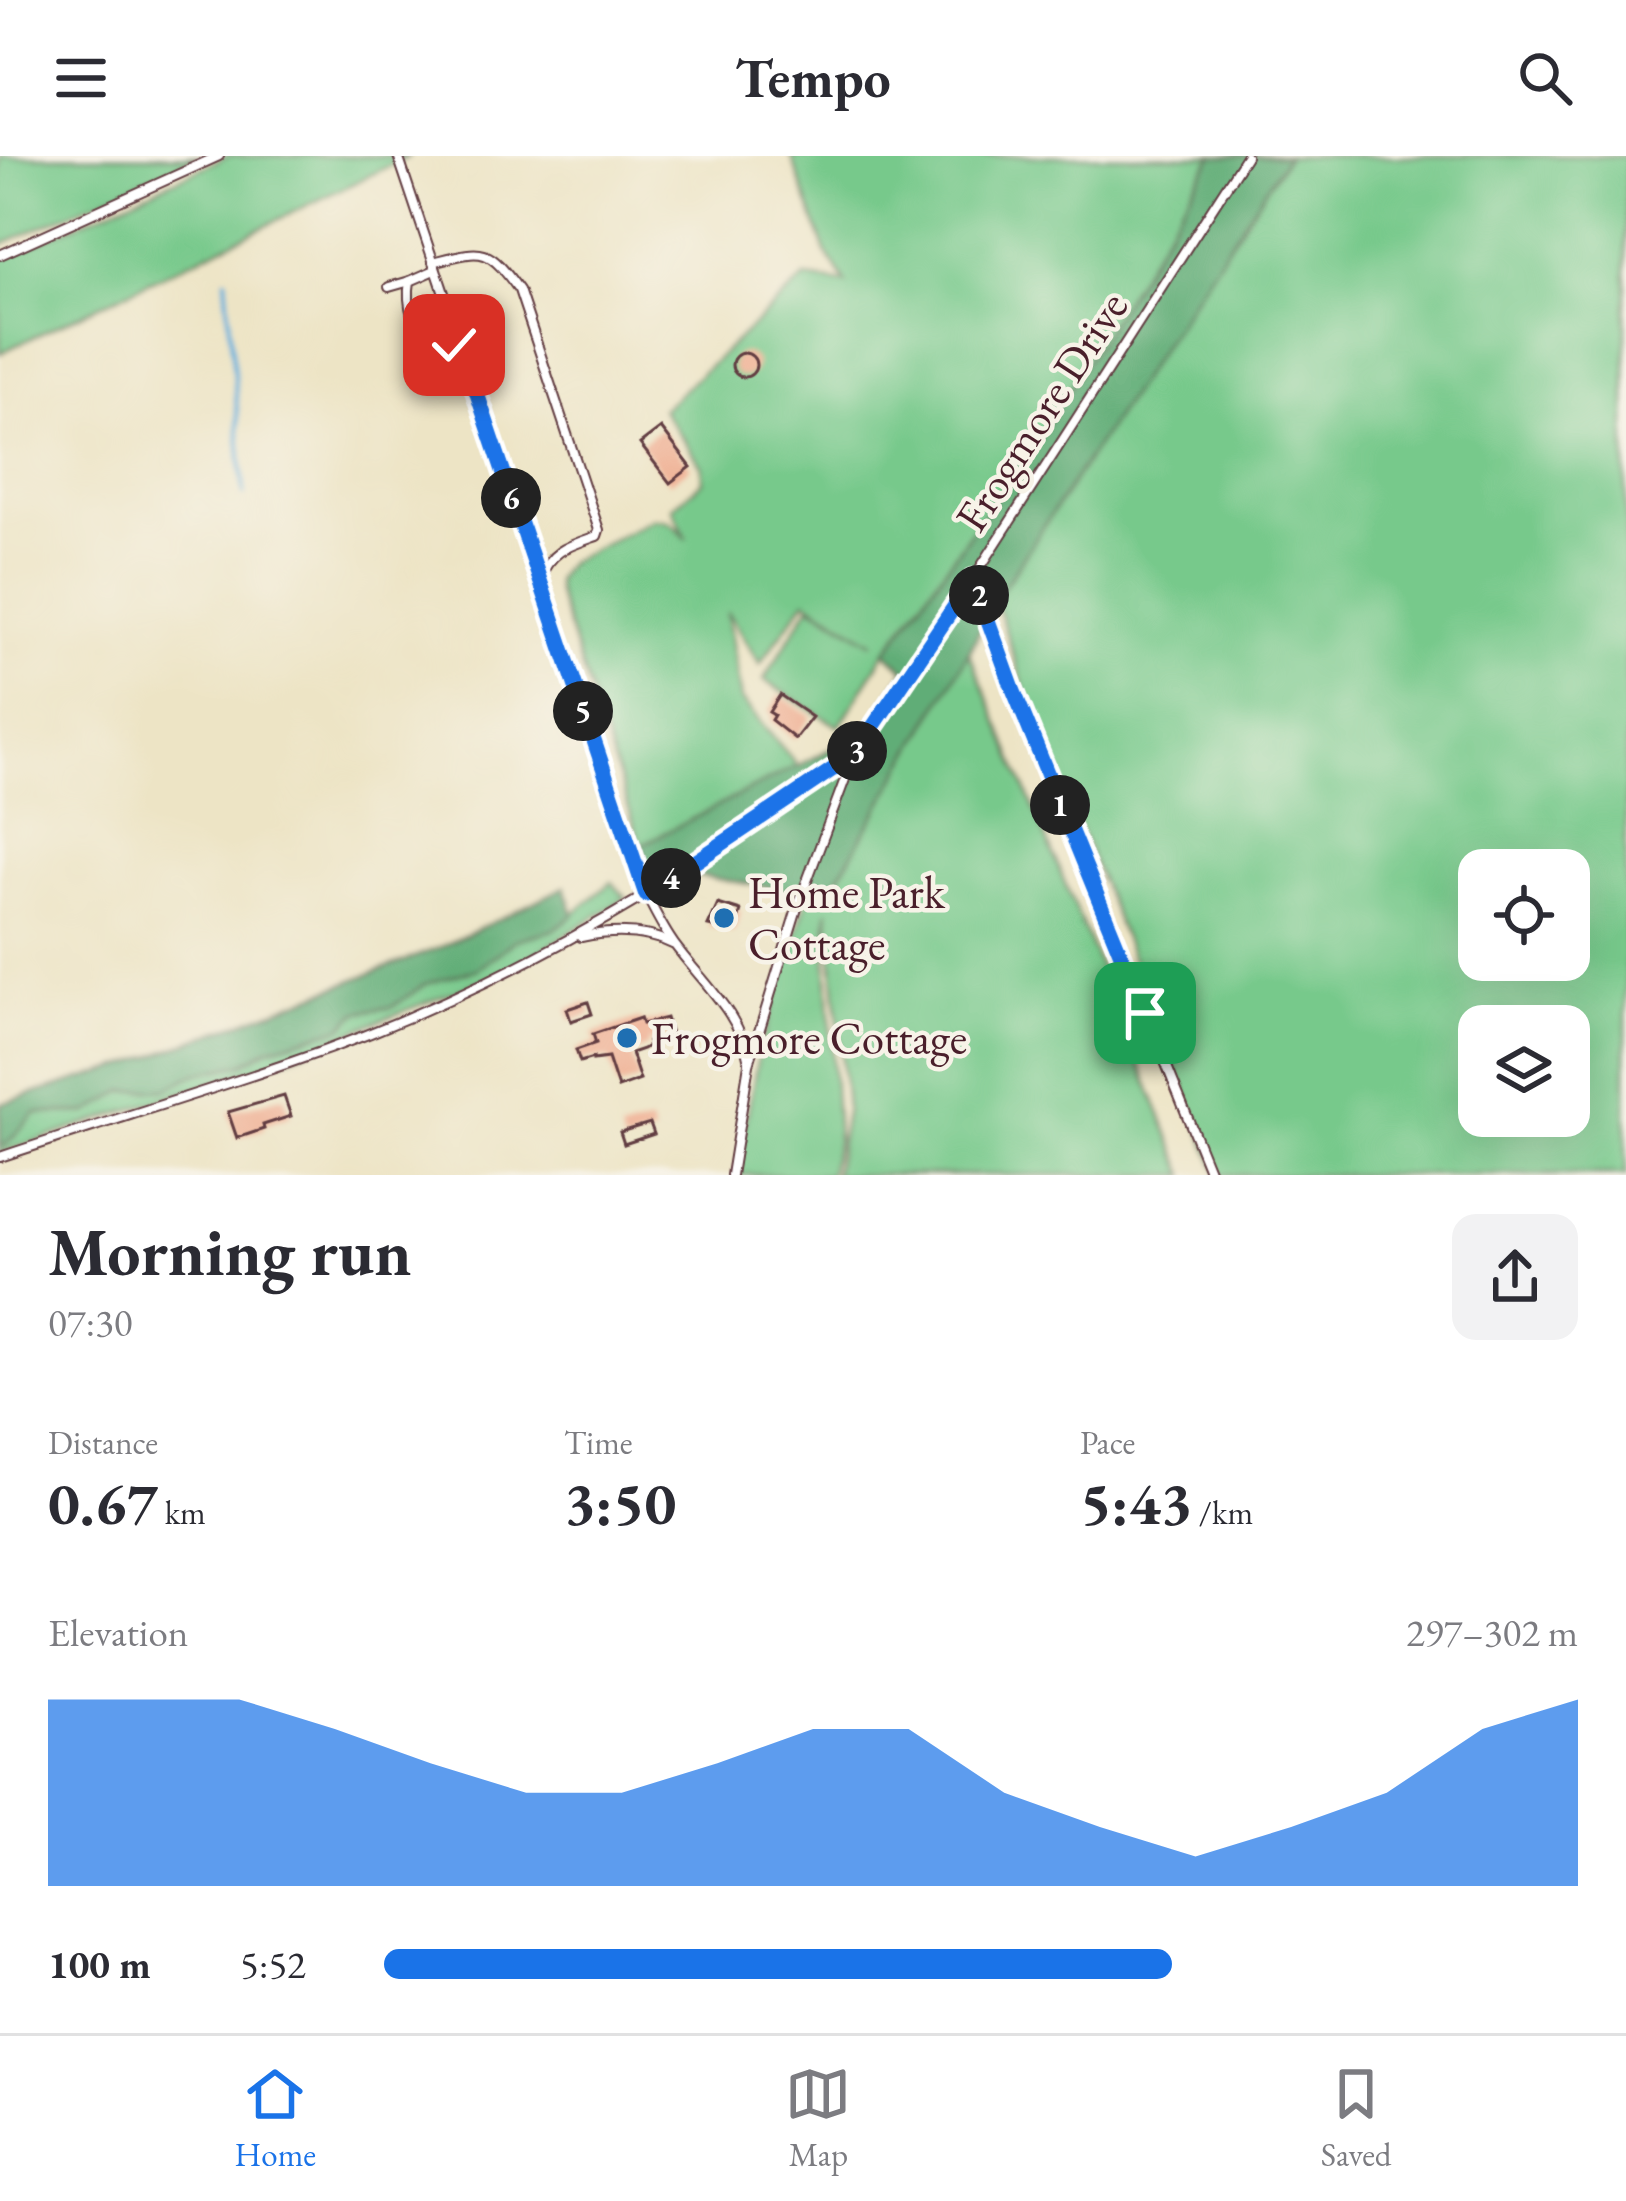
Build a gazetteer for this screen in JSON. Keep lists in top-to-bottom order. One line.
{"streets":{"lane":["Frogmore Drive"]},"places":["Home Park Cottage","Frogmore Cottage"],"page":{"header":"Tempo","pins":["6","2","5","3","1","4"],"heading":["Morning run","07:30"],"stats":[["Distance","0.67 km"],["Time","3:50"],["Pace","5:43 /km"]],"chart":["Elevation","297–302 m"],"list":[{"name":"100 m","note":"5:52"}],"tabs":["Home","Map","Saved"]}}
